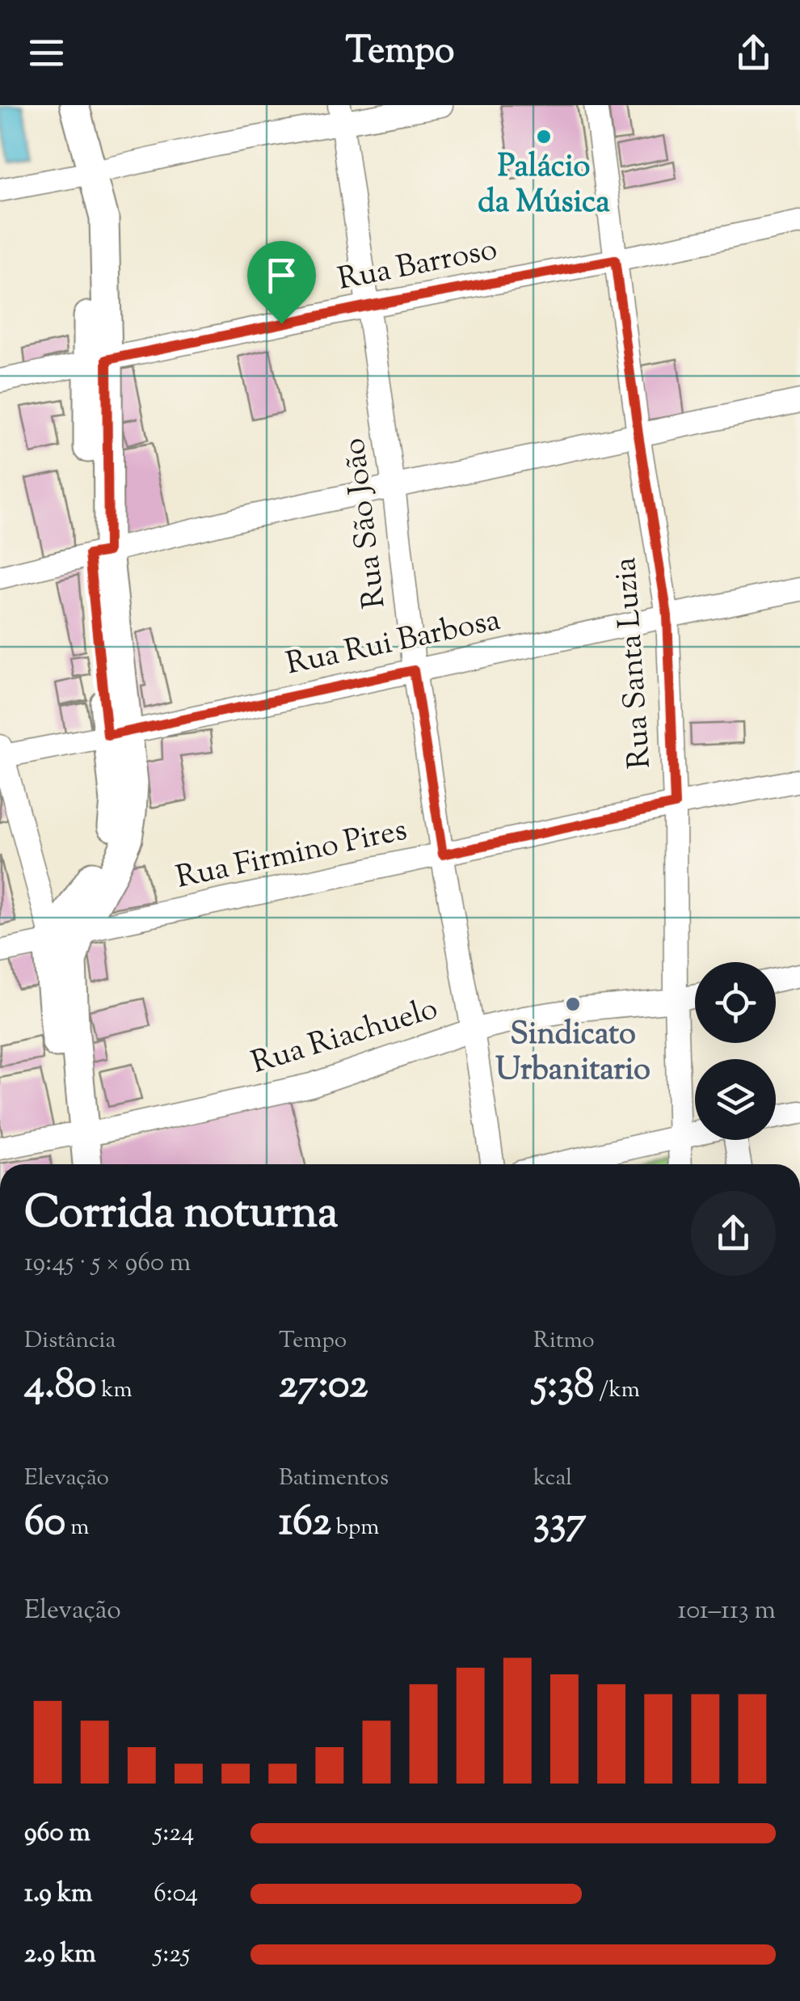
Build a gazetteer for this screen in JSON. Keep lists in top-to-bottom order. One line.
{"streets":{"street":["Rua Barroso","Rua São João","Rua Rui Barbosa","Rua Santa Luzia","Rua Firmino Pires","Rua Riachuelo"]},"crossings":[["Rua Barroso","Rua São João"],["Rua Barroso","Rua Santa Luzia"],["Rua São João","Rua Rui Barbosa"],["Rua São João","Rua Firmino Pires"],["Rua São João","Rua Riachuelo"],["Rua Rui Barbosa","Rua Santa Luzia"],["Rua Santa Luzia","Rua Firmino Pires"],["Rua Santa Luzia","Rua Riachuelo"]],"places":["Palácio da Música","Sindicato Urbanitario"],"page":{"header":"Tempo","heading":["Corrida noturna","19:45 · 5 × 960 m"],"stats":[["Distância","4.80 km"],["Tempo","27:02"],["Ritmo","5:38 /km"],["Elevação","60 m"],["Batimentos","162 bpm"],["kcal","337"]],"chart":["Elevação","101–113 m"],"list":[{"name":"960 m","note":"5:24"},{"name":"1.9 km","note":"6:04"},{"name":"2.9 km","note":"5:25"}]}}
